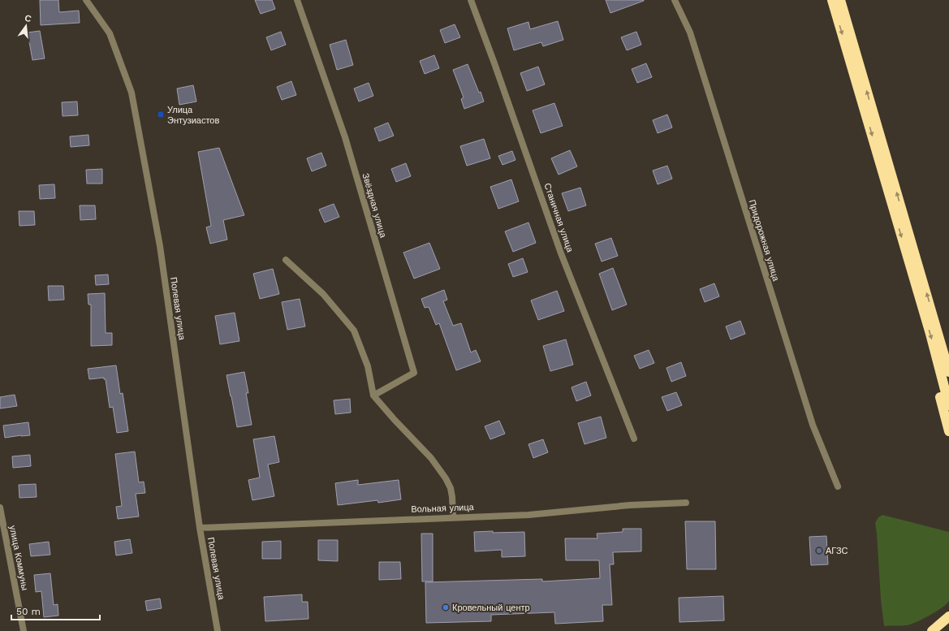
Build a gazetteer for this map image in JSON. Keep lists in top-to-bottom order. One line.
{"streets":{"street":["Звёздная улица","Станичная улица","Придорожная улица","Полевая улица","Вольная улица","улица Коммуны"]},"crossings":[["Полевая улица","Вольная улица"]],"places":{"transit":["Улица Энтузиастов"],"other":["АГЗС","Кровельный центр"]},"scale_bar":"50 m","north":"top"}
